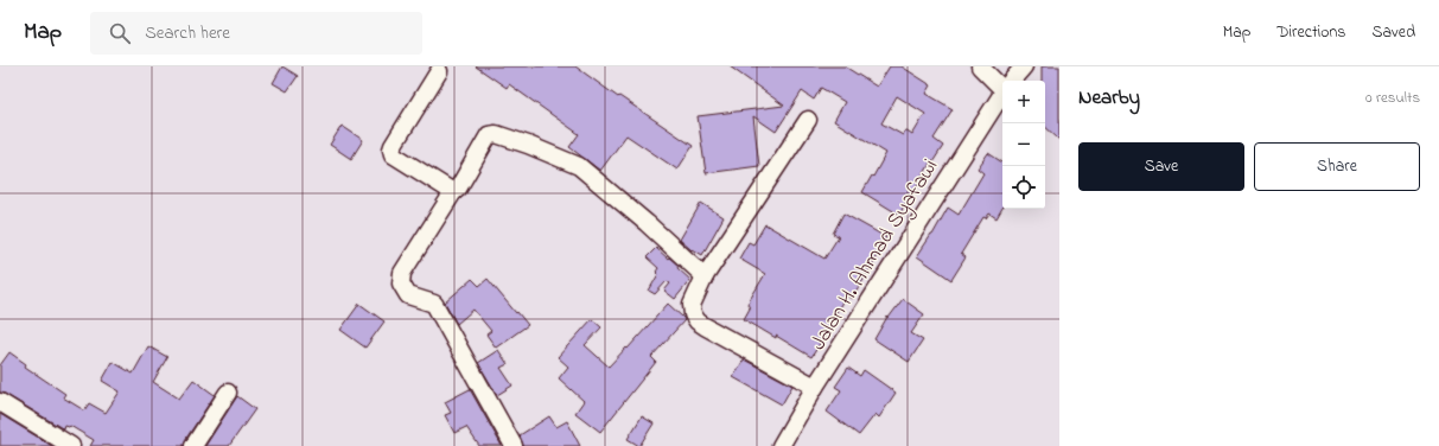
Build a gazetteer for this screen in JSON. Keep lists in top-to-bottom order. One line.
{"streets":{"street":["Jalan H. Ahmad Syafawi"]},"page":{"header":"Map","search":"Search here","nav":["Map","Directions","Saved"],"heading":["Nearby","0 results"],"map_buttons":["+","−"],"buttons":["Save","Share"]}}
